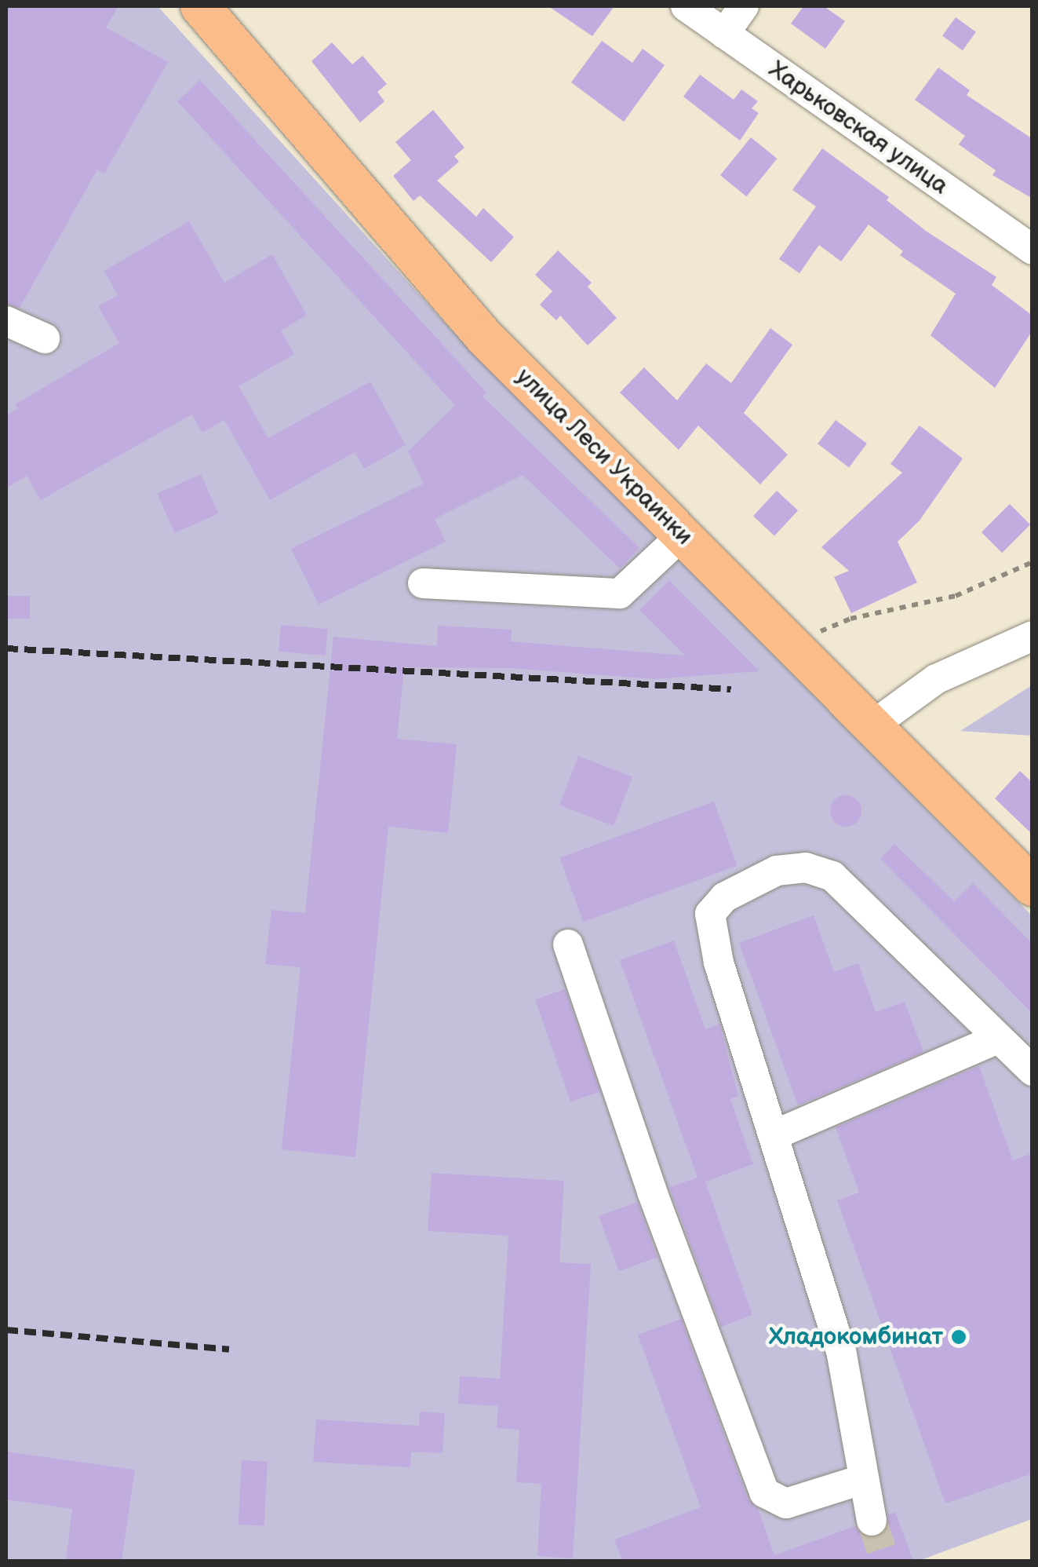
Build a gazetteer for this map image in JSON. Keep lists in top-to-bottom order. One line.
{"streets":{"main road":["улица Леси Украинки"],"street":["Харьковская улица"]},"places":["Хладокомбинат"]}
